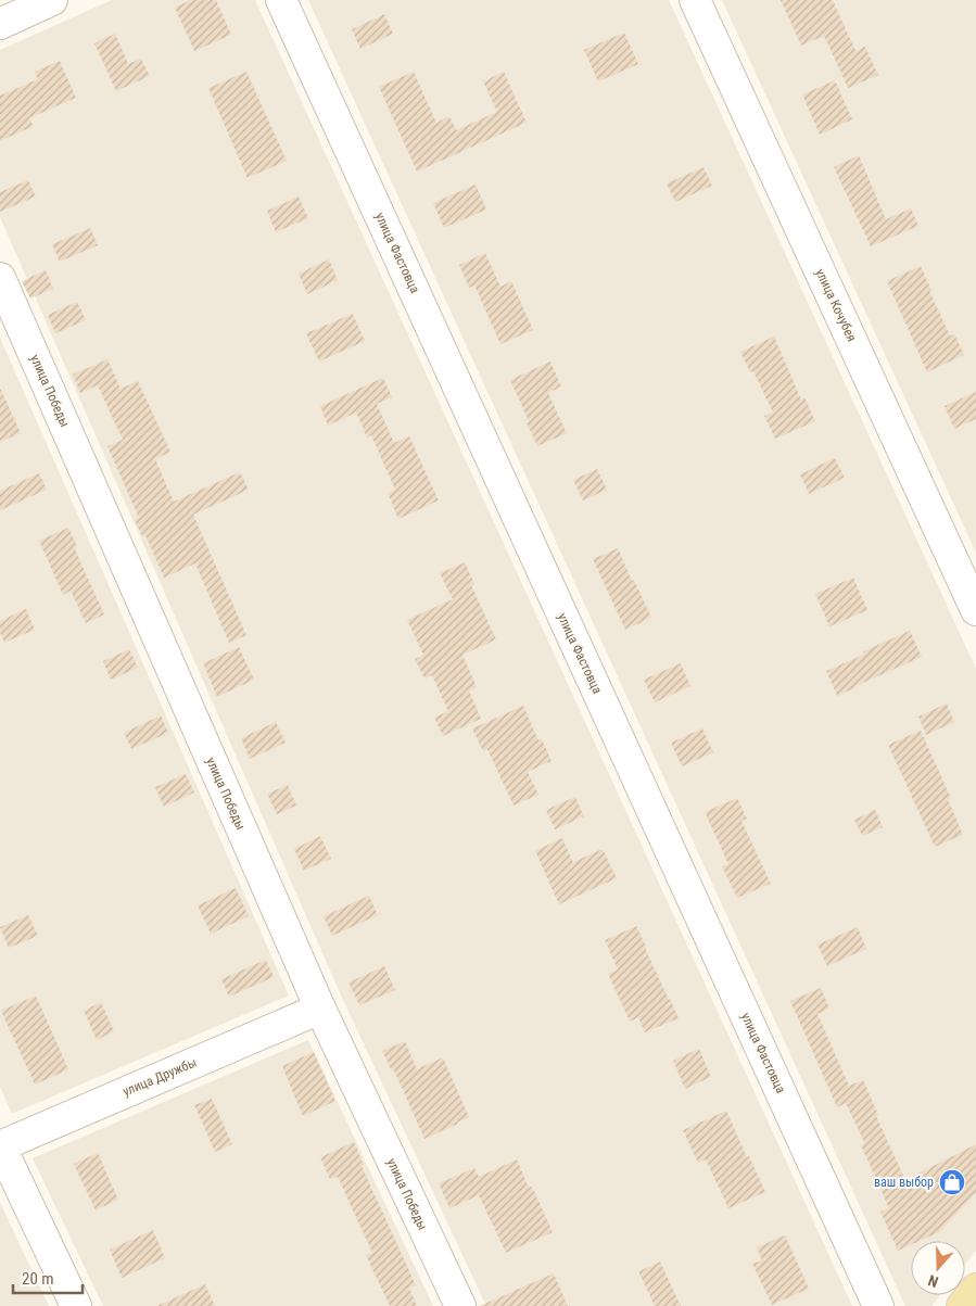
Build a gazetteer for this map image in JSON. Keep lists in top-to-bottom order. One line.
{"streets":{"street":["улица Фастовца","улица Кочубея","улица Победы","улица Дружбы"]},"crossings":[["улица Победы","улица Дружбы"]],"places":{"shop":["ваш выбор"]},"scale_bar":"20 m","north":"bottom"}
